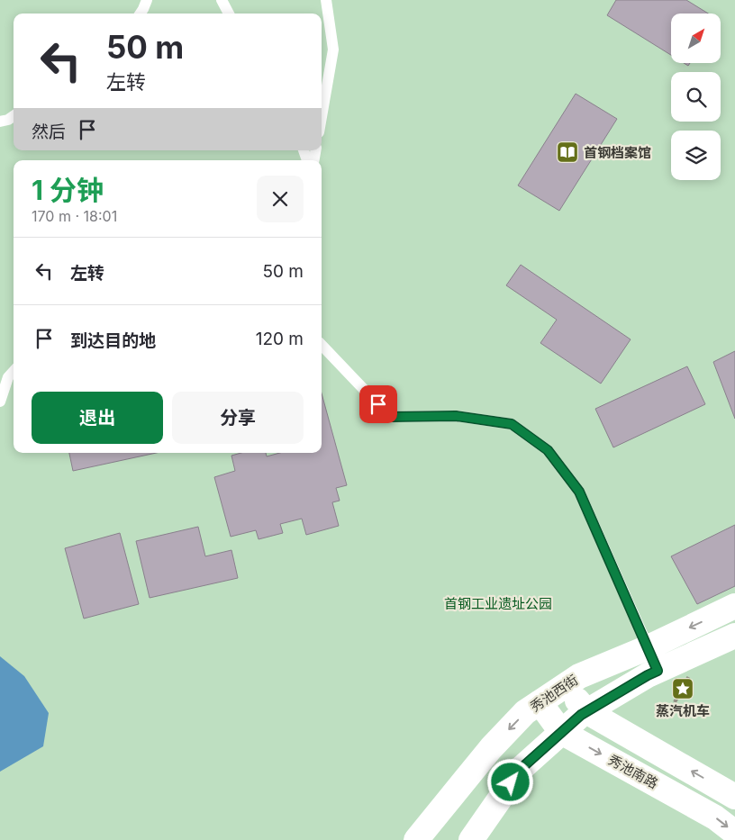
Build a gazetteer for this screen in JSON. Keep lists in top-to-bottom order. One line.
{"streets":{"street":["秀池西街","秀池南路"]},"crossings":[["秀池西街","秀池南路"]],"parks":["首钢工业遗址公园"],"places":{"library":["首钢档案馆"],"place":["蒸汽机车"]},"north":"top right","page":{"turn":["50 m","左转"],"then":"然后","heading":["1 分钟","170 m · 18:01"],"list":[{"name":"左转","value":"50 m"},{"name":"到达目的地","value":"120 m"}],"buttons":["退出","分享"]}}
